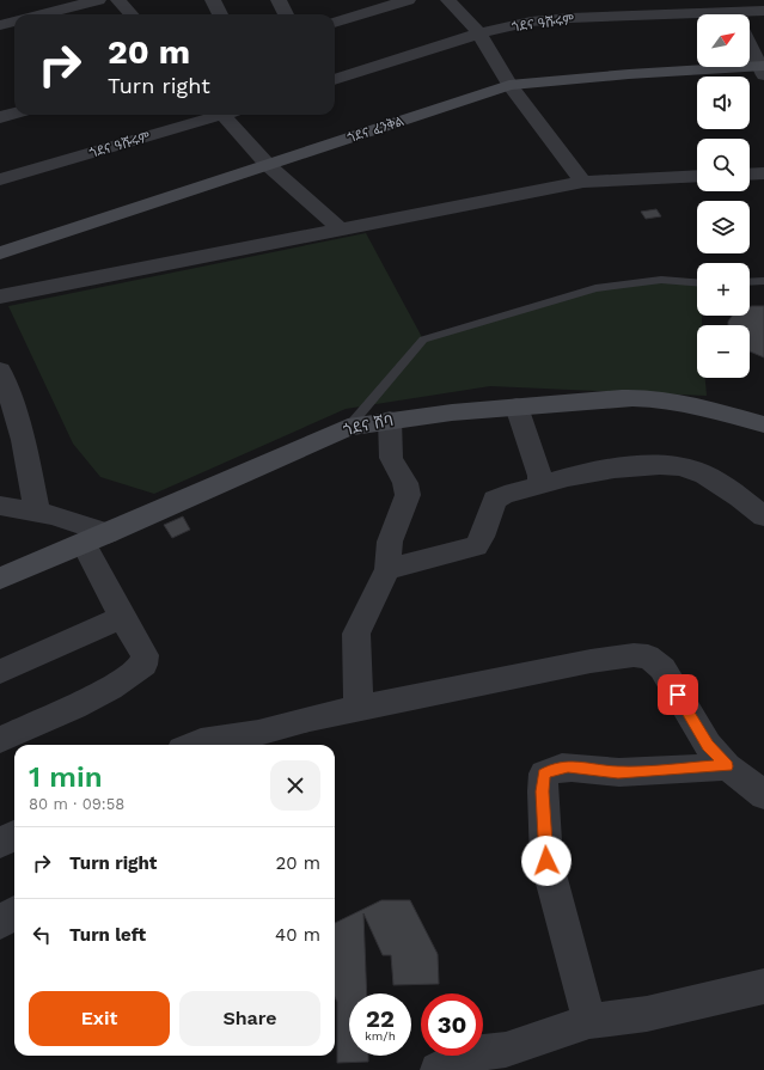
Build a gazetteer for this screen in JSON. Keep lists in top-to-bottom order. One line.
{"streets":{"street":["ጎደና ዓሹሩም","ጎደና ፈንቅል","ጎደና ሸባ"]},"north":"top right","page":{"map_buttons":["+","−"],"turn":["20 m","Turn right"],"heading":["1 min","80 m · 09:58"],"list":[{"name":"Turn right","value":"20 m"},{"name":"Turn left","value":"40 m"}],"buttons":["Exit","Share"],"speed":"22 km/h","limit":"30"}}
